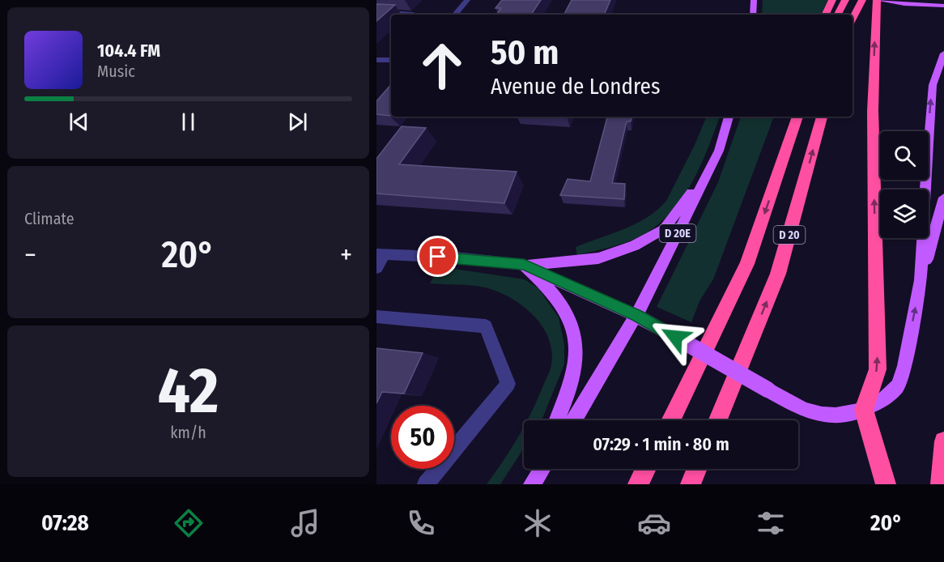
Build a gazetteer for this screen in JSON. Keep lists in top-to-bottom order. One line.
{"streets":{"highway":["D 20"],"main road":["D 20E"]},"page":{"turn":["50 m","Avenue de Londres"],"song":["104.4 FM","Music"],"tile":["Climate",["42","km/h"]],"heat":["−","20°","+"],"limit":"50","trip":"07:29 · 1 min · 80 m","tabs":["07:28","20°"]}}
